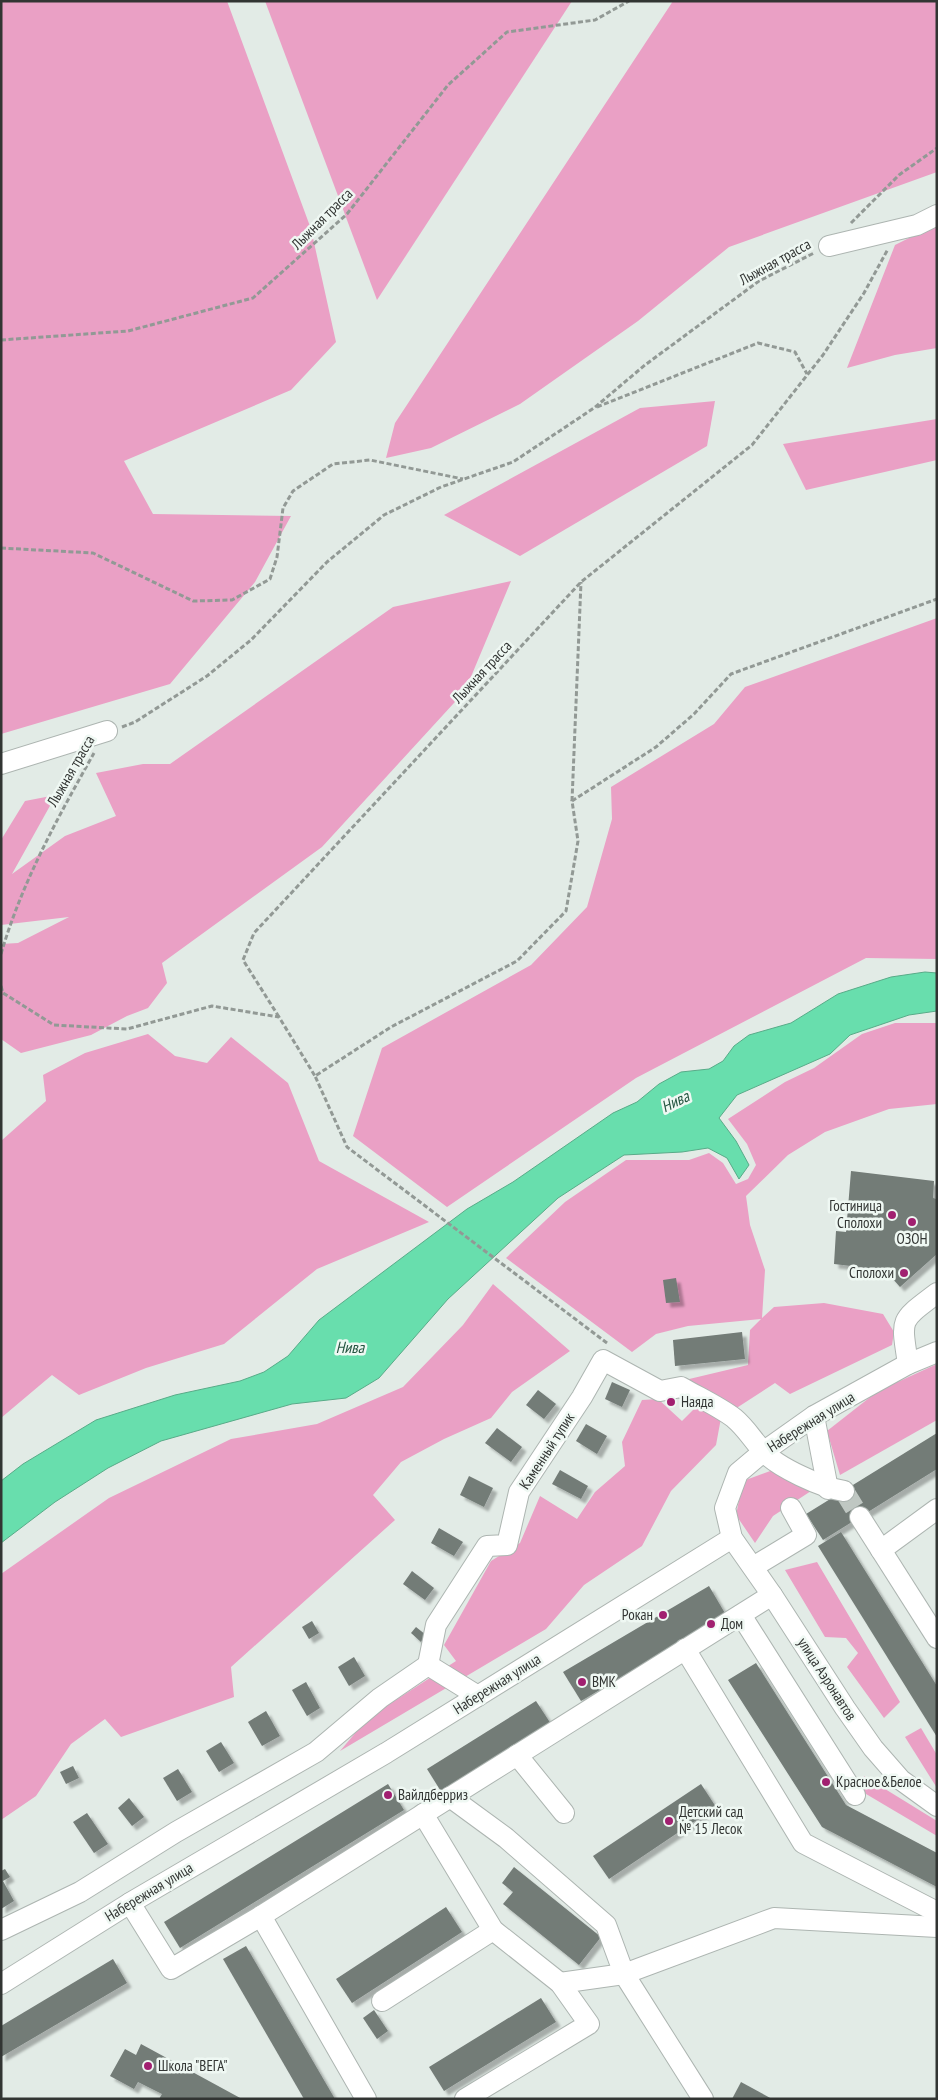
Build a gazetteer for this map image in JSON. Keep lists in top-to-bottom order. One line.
{"streets":{"street":["Набережная улица","Каменный тупик","улица Аэронавтов"],"path":["Лыжная трасса"]},"crossings":[["Лыжная трасса","Каменный тупик"],["Набережная улица","улица Аэронавтов"]],"water":["Нива"],"places":["Гостиница Сполохи","ОЗОН","Сполохи","Наяда","Рокан","Дом","ВМК","Красное&Белое","Вайлдберриз","Детский сад № 15 Лесок","Школа \"ВЕГА\""]}
